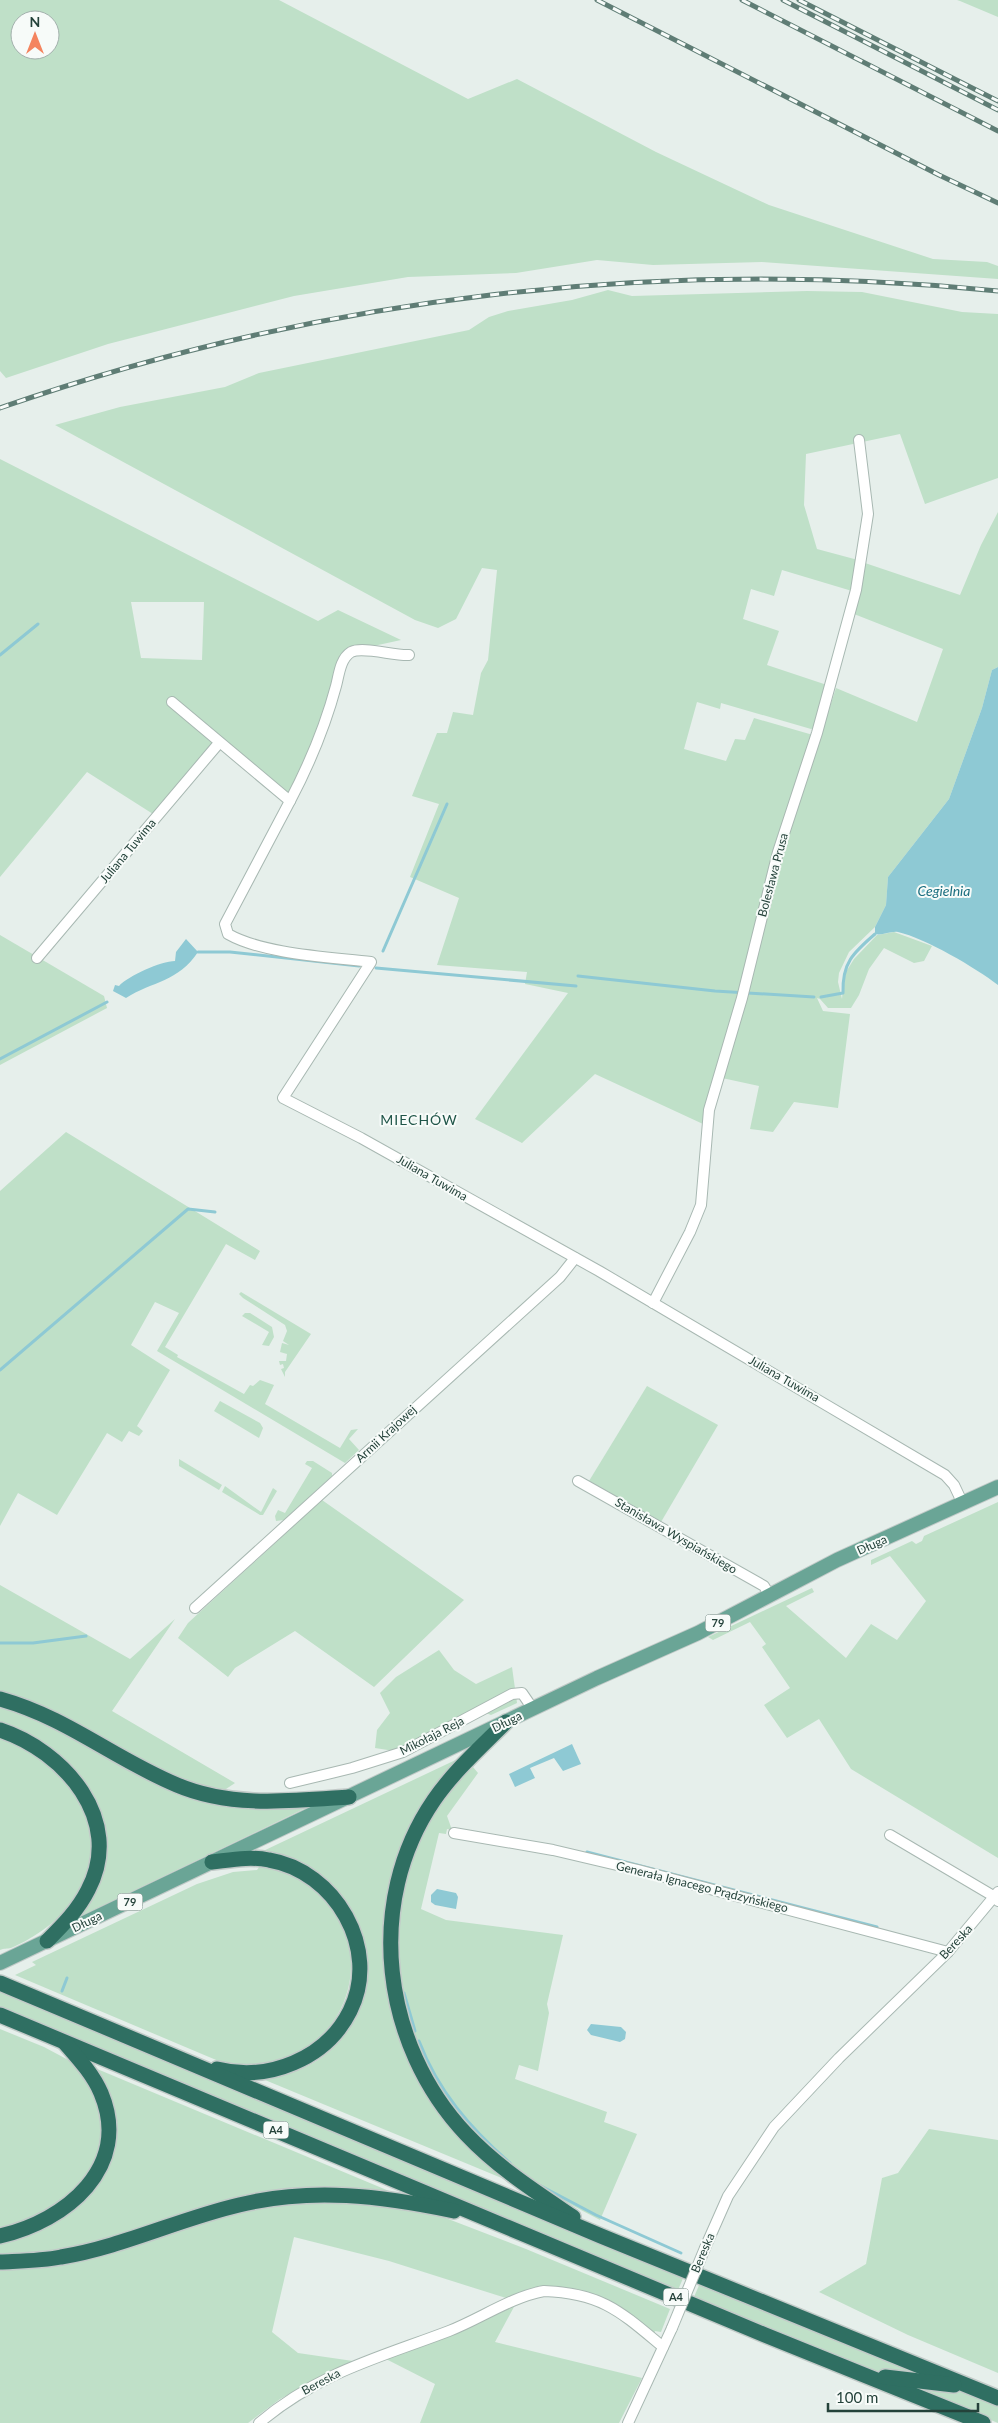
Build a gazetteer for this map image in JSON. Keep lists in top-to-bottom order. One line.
{"streets":{"highway":["A4"],"main road":["Długa","79"],"street":["Juliana Tuwima","Bolesława Prusa","Armii Krajowej","Stanisława Wyspiańskiego","Mikołaja Reja","Generała Ignacego Prądzyńskiego","Bereska"]},"crossings":[["Juliana Tuwima","Bolesława Prusa"],["Juliana Tuwima","Armii Krajowej"],["Juliana Tuwima","Długa"],["Stanisława Wyspiańskiego","Długa"],["Długa","Mikołaja Reja"],["Generała Ignacego Prądzyńskiego","Bereska"]],"districts":["MIECHÓW"],"water":["Cegielnia"],"scale_bar":"100 m","north":"top"}
